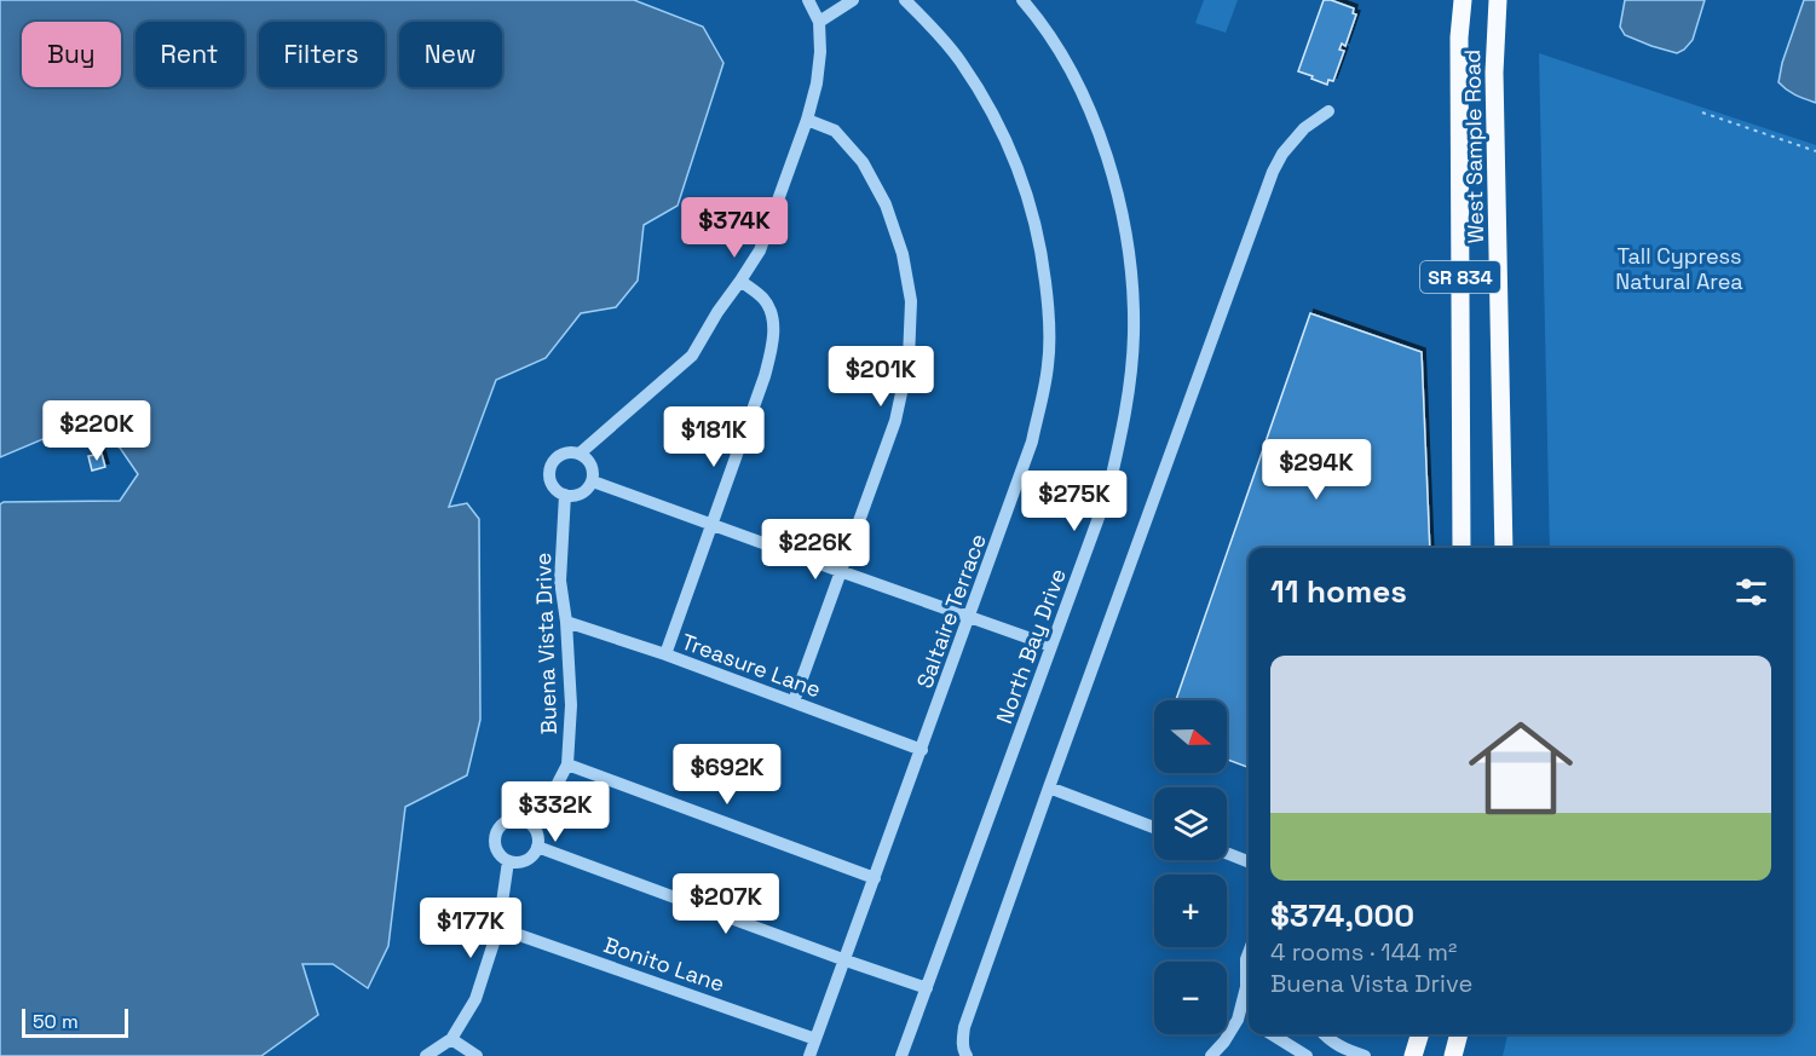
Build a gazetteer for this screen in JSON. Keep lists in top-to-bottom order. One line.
{"streets":{"main road":["West Sample Road","SR 834"],"street":["Saltaire Terrace","Buena Vista Drive","North Bay Drive","Treasure Lane","Bonito Lane"]},"crossings":[["Saltaire Terrace","Treasure Lane"],["Saltaire Terrace","Bonito Lane"],["Buena Vista Drive","Treasure Lane"]],"parks":["Tall Cypress Natural Area"],"scale_bar":"50 m","north":"right","page":{"chip":["Buy","Rent","Filters","New"],"price":["$374K","$201K","$220K","$181K","$294K","$275K","$226K","$692K","$332K","$207K","$177K"],"heading":"11 homes","list":[{"name":"$374,000","note":"4 rooms · 144 m² · Buena Vista Drive"}],"map_buttons":["+","−"],"scale":"50 m"}}
